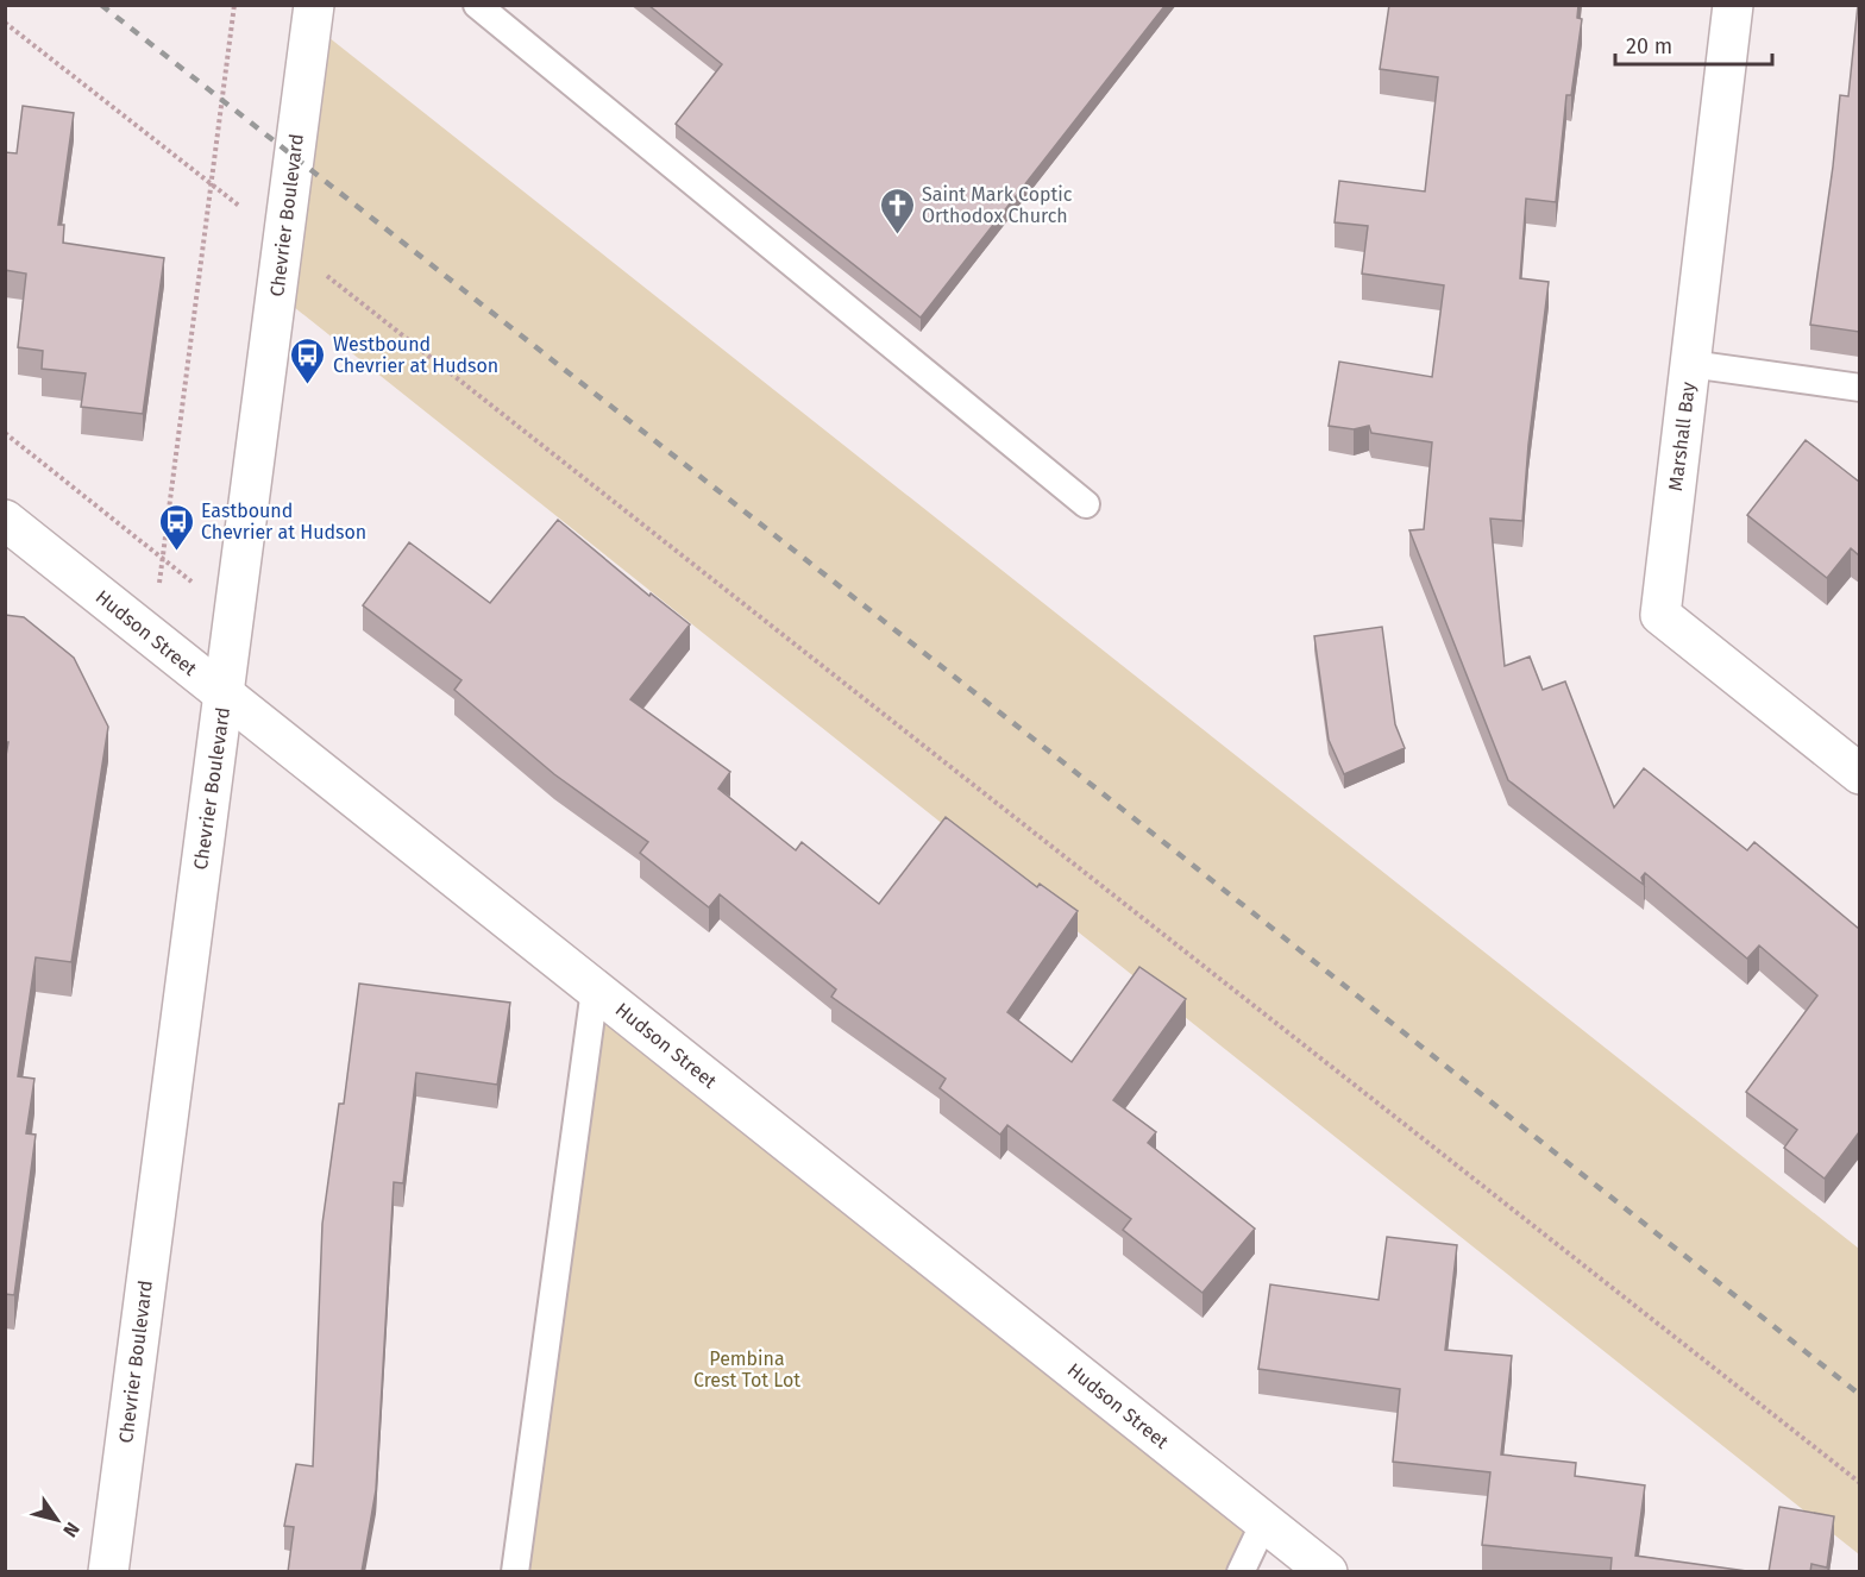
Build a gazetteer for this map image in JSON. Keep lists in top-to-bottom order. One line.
{"streets":{"street":["Chevrier Boulevard","Marshall Bay","Hudson Street"]},"crossings":[["Chevrier Boulevard","Hudson Street"]],"parks":["Pembina Crest Tot Lot"],"places":{"church":["Saint Mark Coptic Orthodox Church"],"bus stop":["Westbound Chevrier at Hudson","Eastbound Chevrier at Hudson"]},"scale_bar":"20 m","north":"bottom right"}
